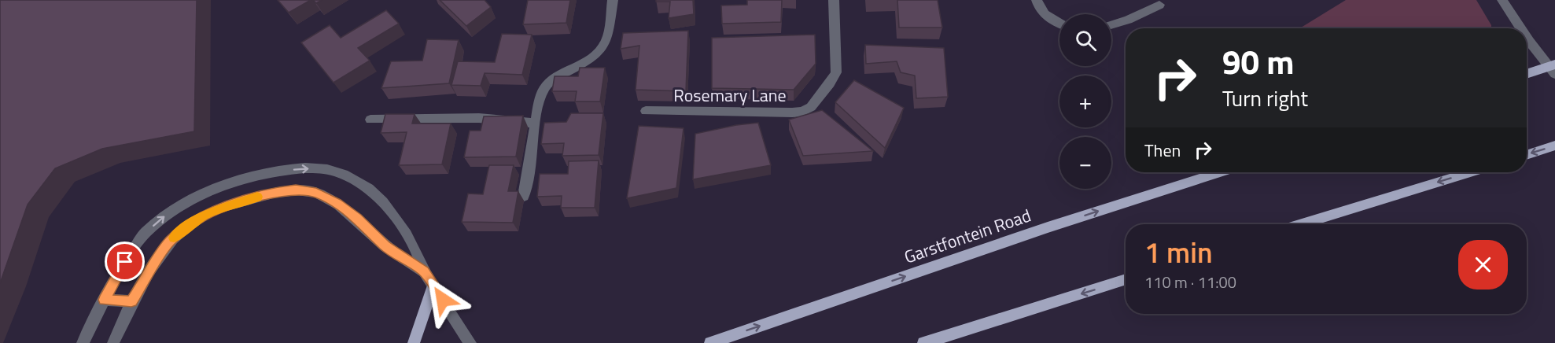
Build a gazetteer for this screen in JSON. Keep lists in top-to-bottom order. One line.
{"streets":{"main road":["Garstfontein Road"],"street":["Rosemary Lane"]},"page":{"map_buttons":["+","−"],"turn":["90 m","Turn right"],"then":"Then","heading":["1 min","110 m · 11:00"]}}
